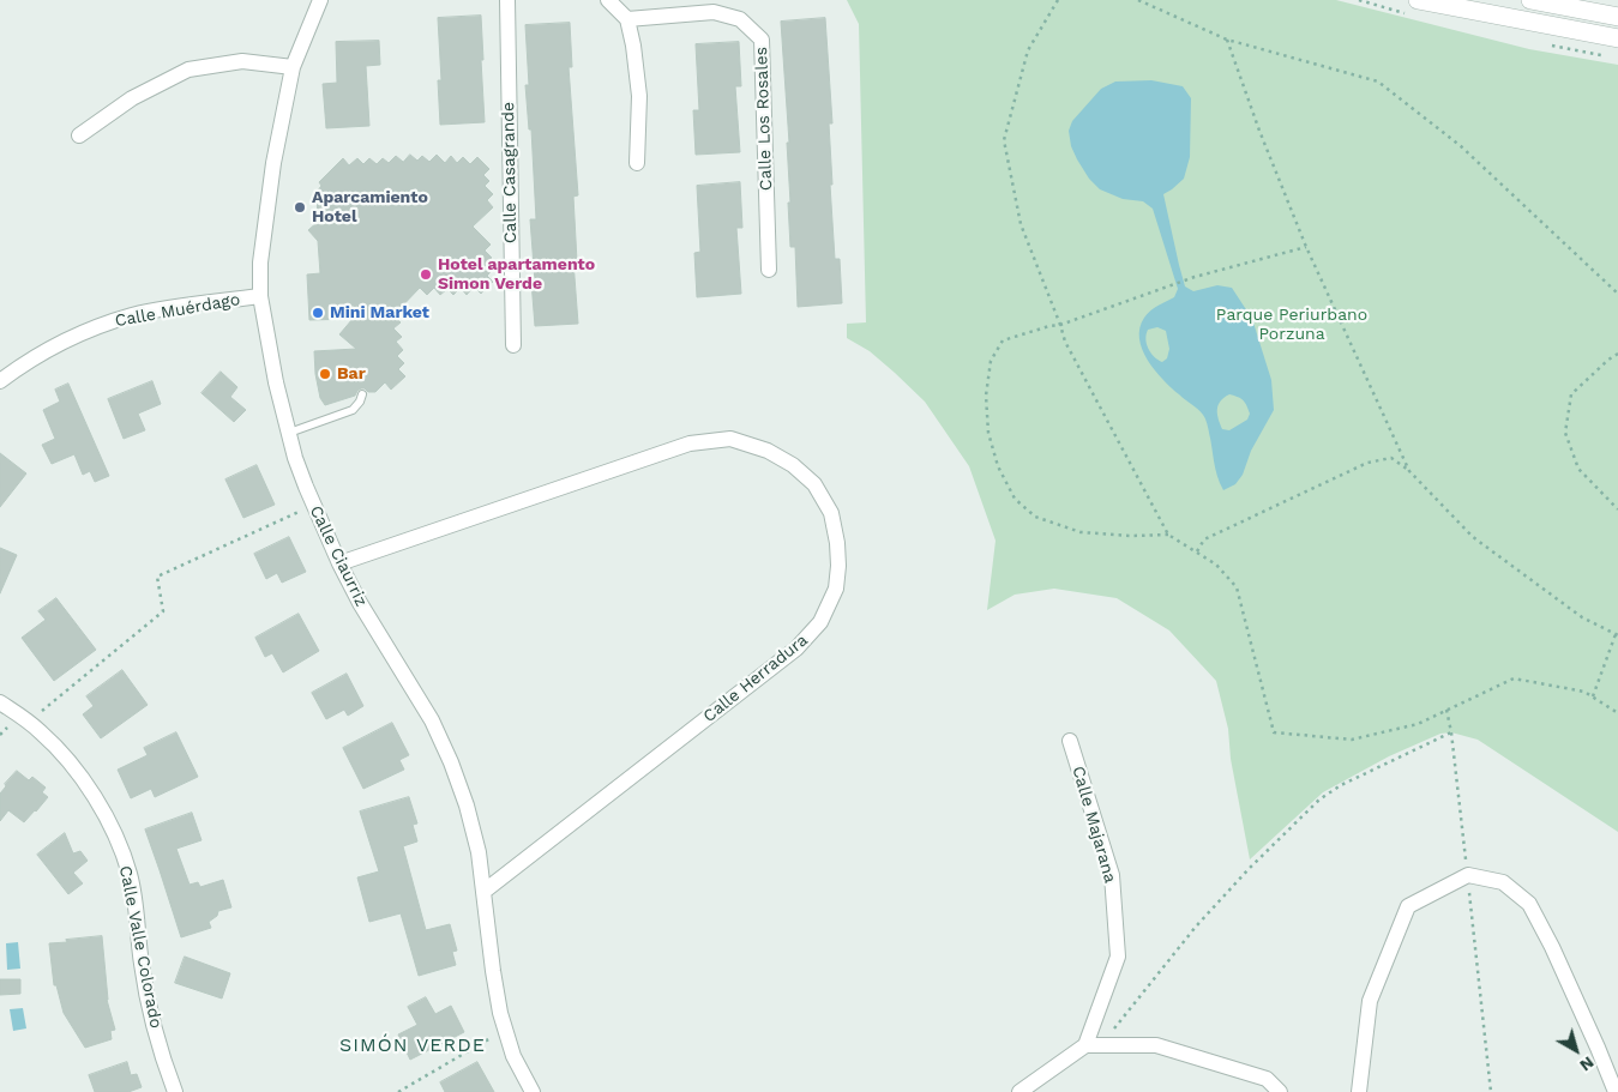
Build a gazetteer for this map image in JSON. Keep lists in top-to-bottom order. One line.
{"streets":{"street":["Calle Los Rosales","Calle Casagrande","Calle Muérdago","Calle Ciaurriz","Calle Herradura","Calle Majarana","Calle Valle Colorado"]},"crossings":[["Calle Muérdago","Calle Ciaurriz"],["Calle Ciaurriz","Calle Herradura"]],"districts":["SIMÓN VERDE"],"parks":["Parque Periurbano Porzuna"],"places":["Aparcamiento Hotel","Hotel apartamento Simon Verde","Mini Market","Bar"],"north":"bottom right"}
